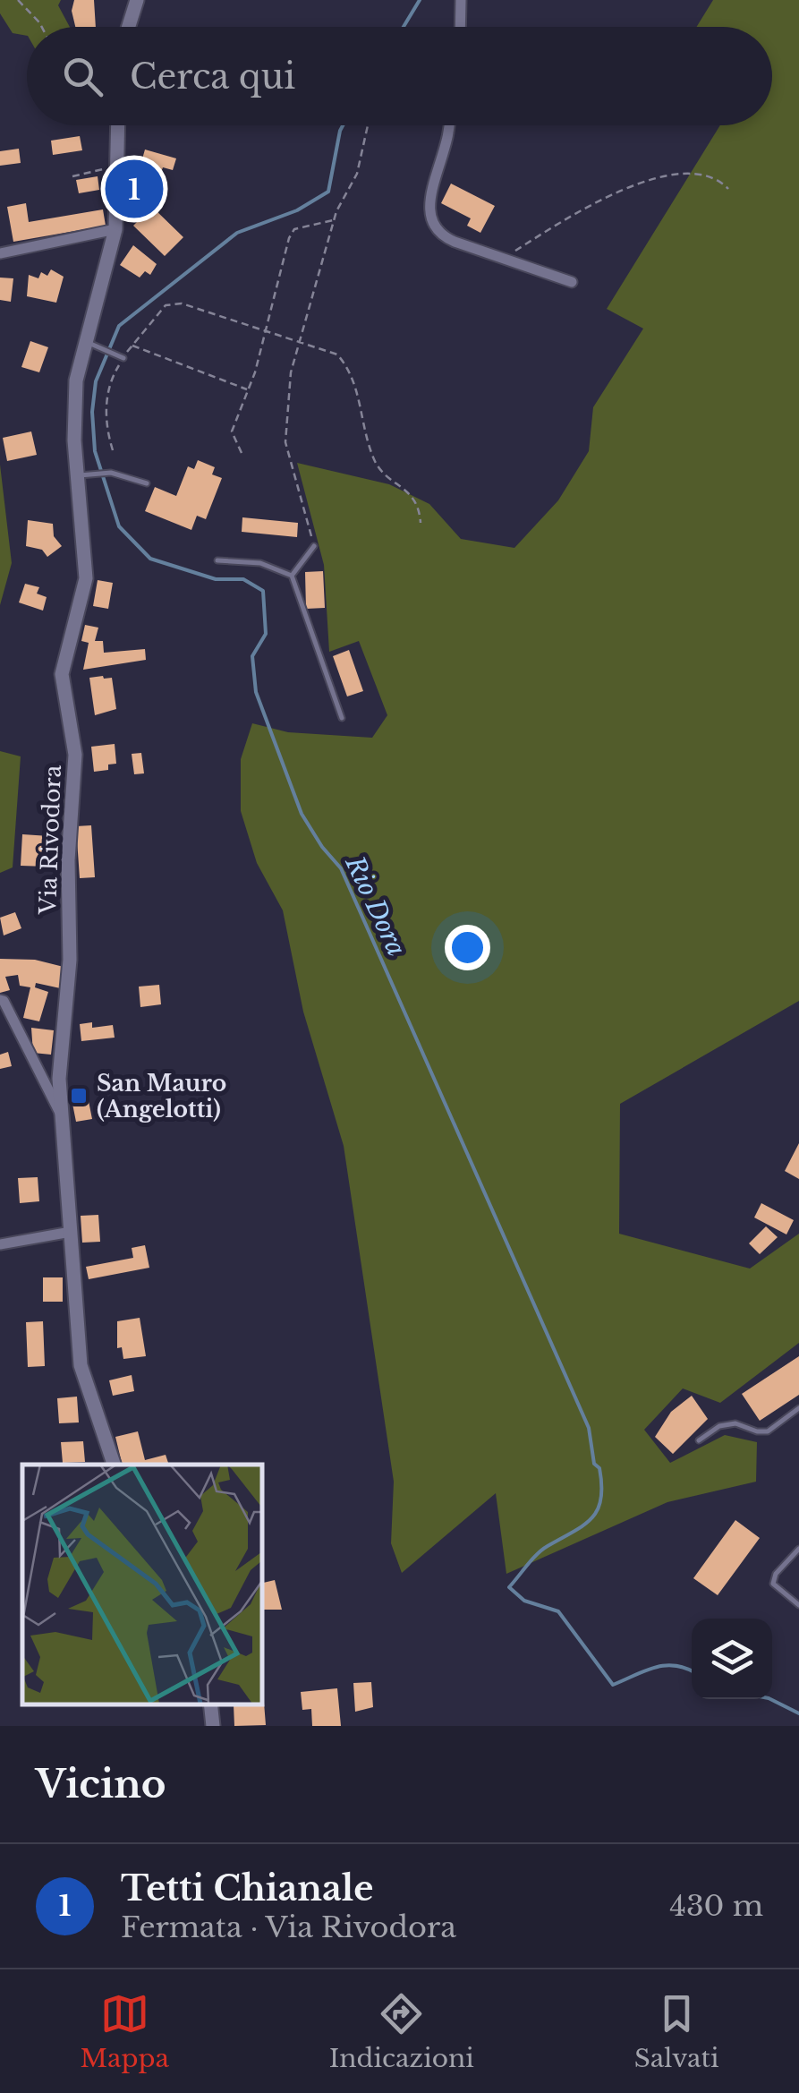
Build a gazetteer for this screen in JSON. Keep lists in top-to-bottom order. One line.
{"streets":{"street":["Via Rivodora"]},"water":["Rio Dora"],"places":{"transit":["San Mauro (Angelotti)"]},"page":{"search":"Cerca qui","pins":"1","heading":"Vicino","list":[{"mark":"1","name":"Tetti Chianale","note":"Fermata · Via Rivodora","value":"430 m"}],"nav":["Mappa","Indicazioni","Salvati"]}}
